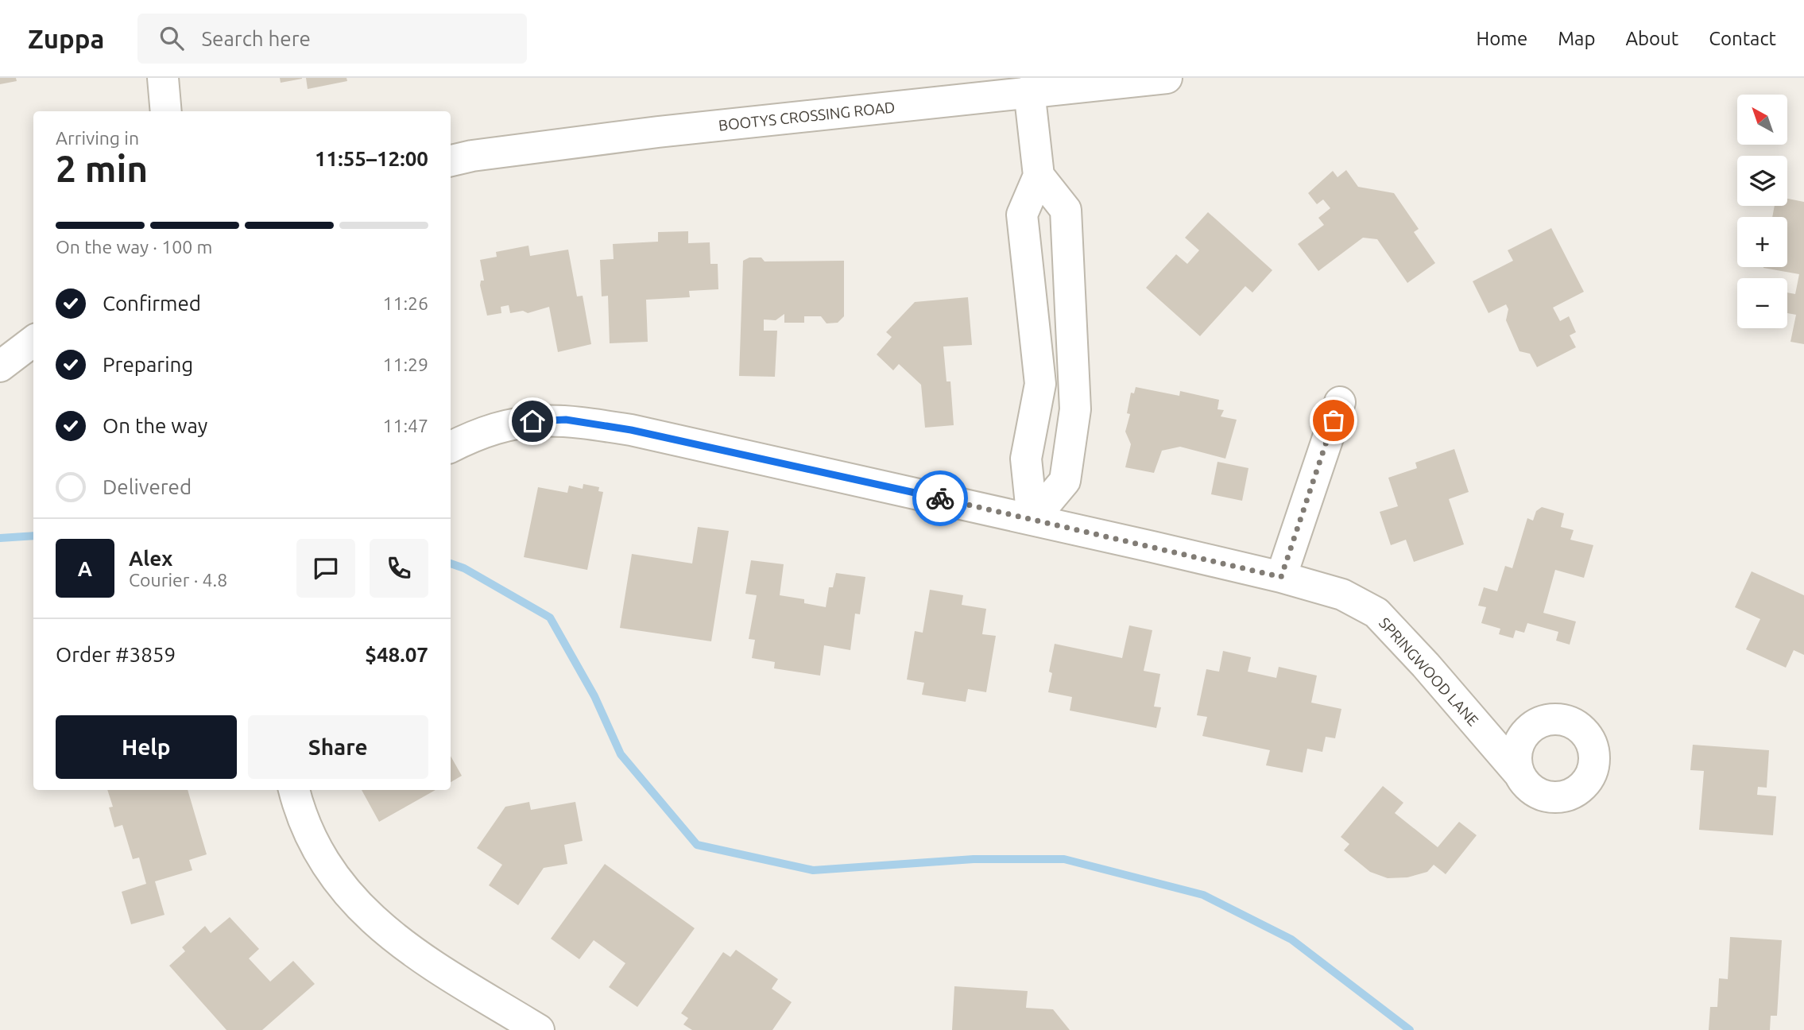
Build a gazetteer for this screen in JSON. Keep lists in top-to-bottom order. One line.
{"streets":{"street":["BOOTYS CROSSING ROAD","SPRINGWOOD LANE"]},"north":"top left","page":{"header":"Zuppa","search":"Search here","nav":["Home","Map","About","Contact"],"map_buttons":["+","−"],"heading":["2 min","Arriving in","11:55–12:00"],"panel":["Alex","Courier · 4.8","Order #3859","$48.07"],"bar":"On the way · 100 m","list":[["Confirmed","11:26"],["Preparing","11:29"],["On the way","11:47"],"Delivered"],"round":"A","buttons":["Help","Share"]}}
